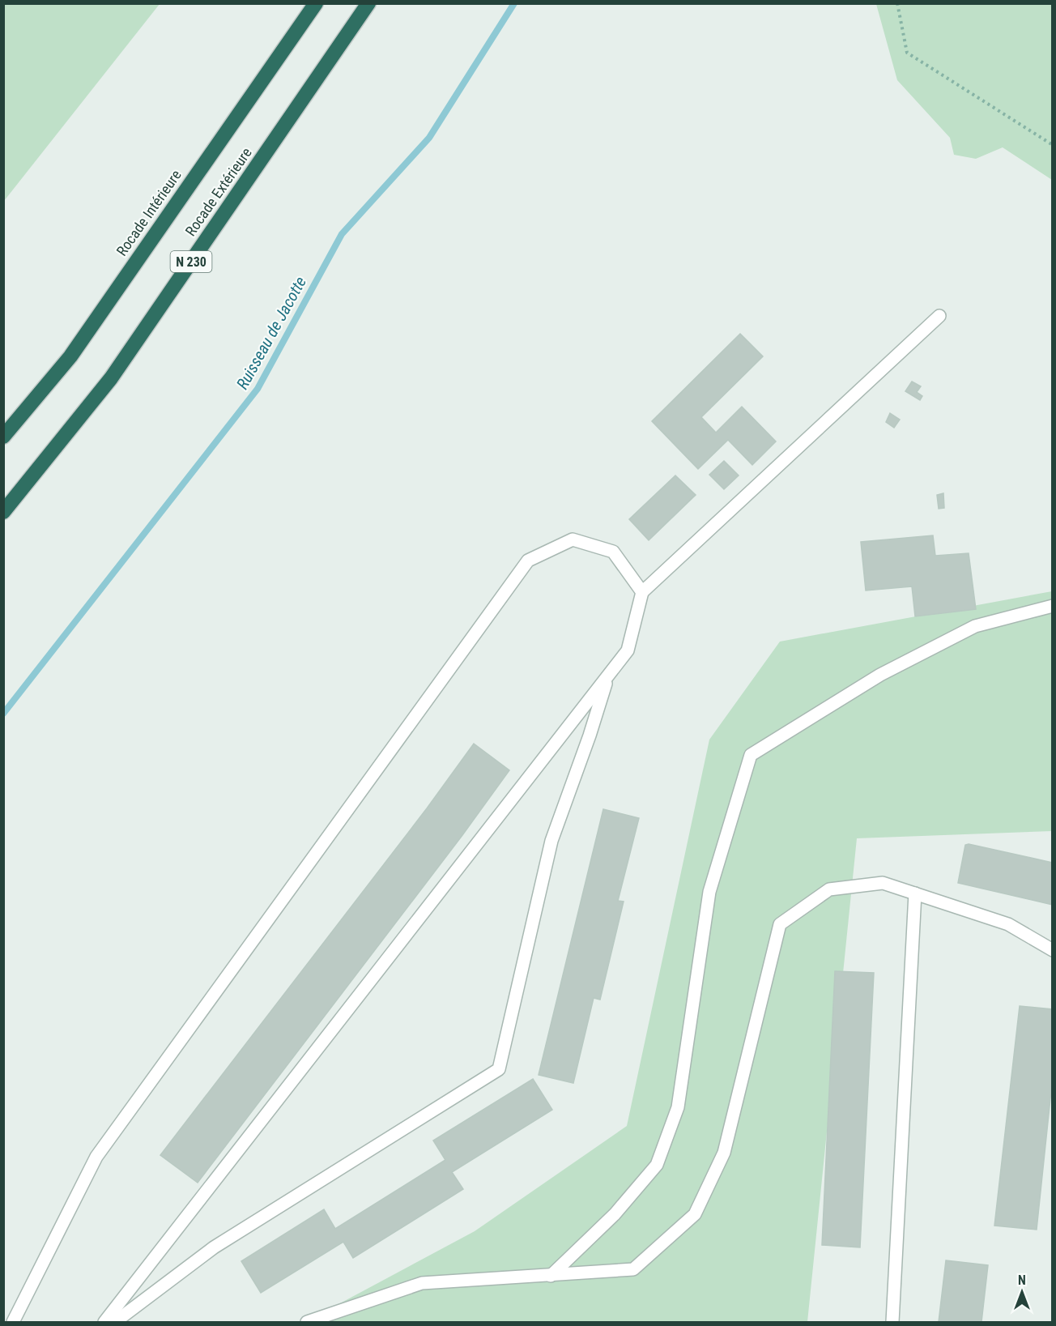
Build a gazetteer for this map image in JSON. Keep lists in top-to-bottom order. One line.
{"streets":{"highway":["Rocade Extérieure","Rocade Intérieure","N 230"]},"water":["Ruisseau de Jacotte"],"north":"top"}
